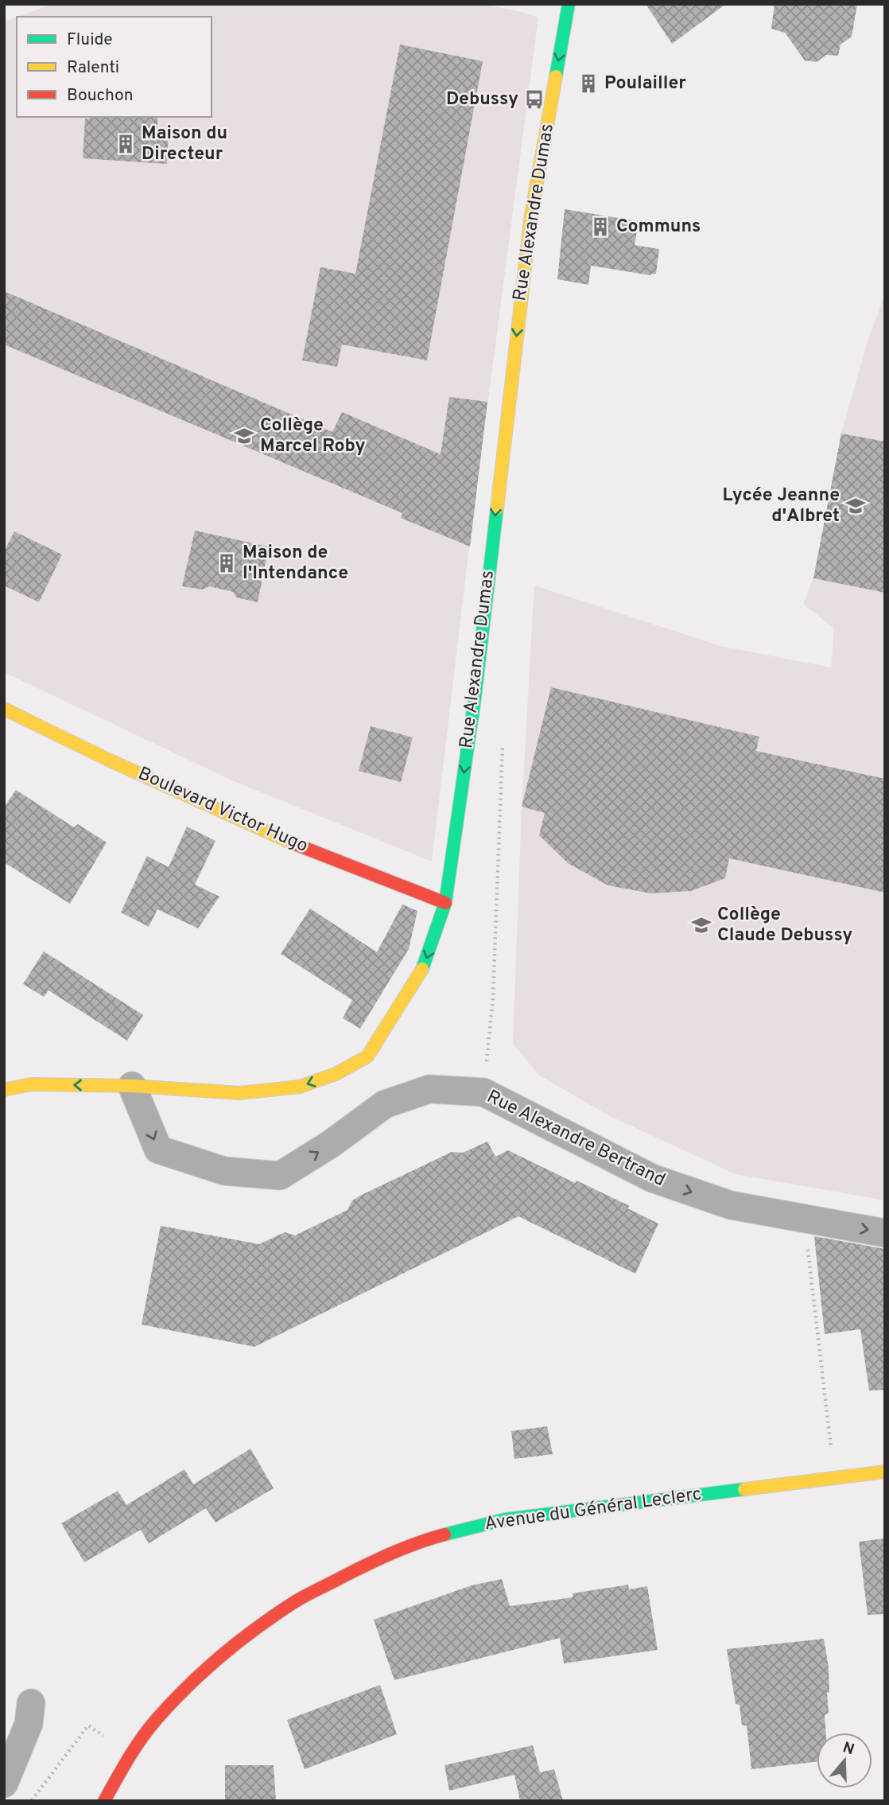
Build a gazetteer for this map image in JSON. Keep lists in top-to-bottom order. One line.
{"streets":{"street":["Rue Alexandre Dumas","Boulevard Victor Hugo","Rue Alexandre Bertrand","Avenue du Général Leclerc"]},"crossings":[["Rue Alexandre Dumas","Boulevard Victor Hugo"],["Rue Alexandre Dumas","Rue Alexandre Bertrand"]],"one_way":["Rue Alexandre Dumas","Rue Alexandre Bertrand"],"places":{"building":["Poulailler","Maison du Directeur","Communs","Maison de l'Intendance"],"bus stop":["Debussy"],"school or university":["Collège Marcel Roby","Lycée Jeanne d'Albret","Collège Claude Debussy"]},"legend":["Fluide","Ralenti","Bouchon"],"north":"top"}
